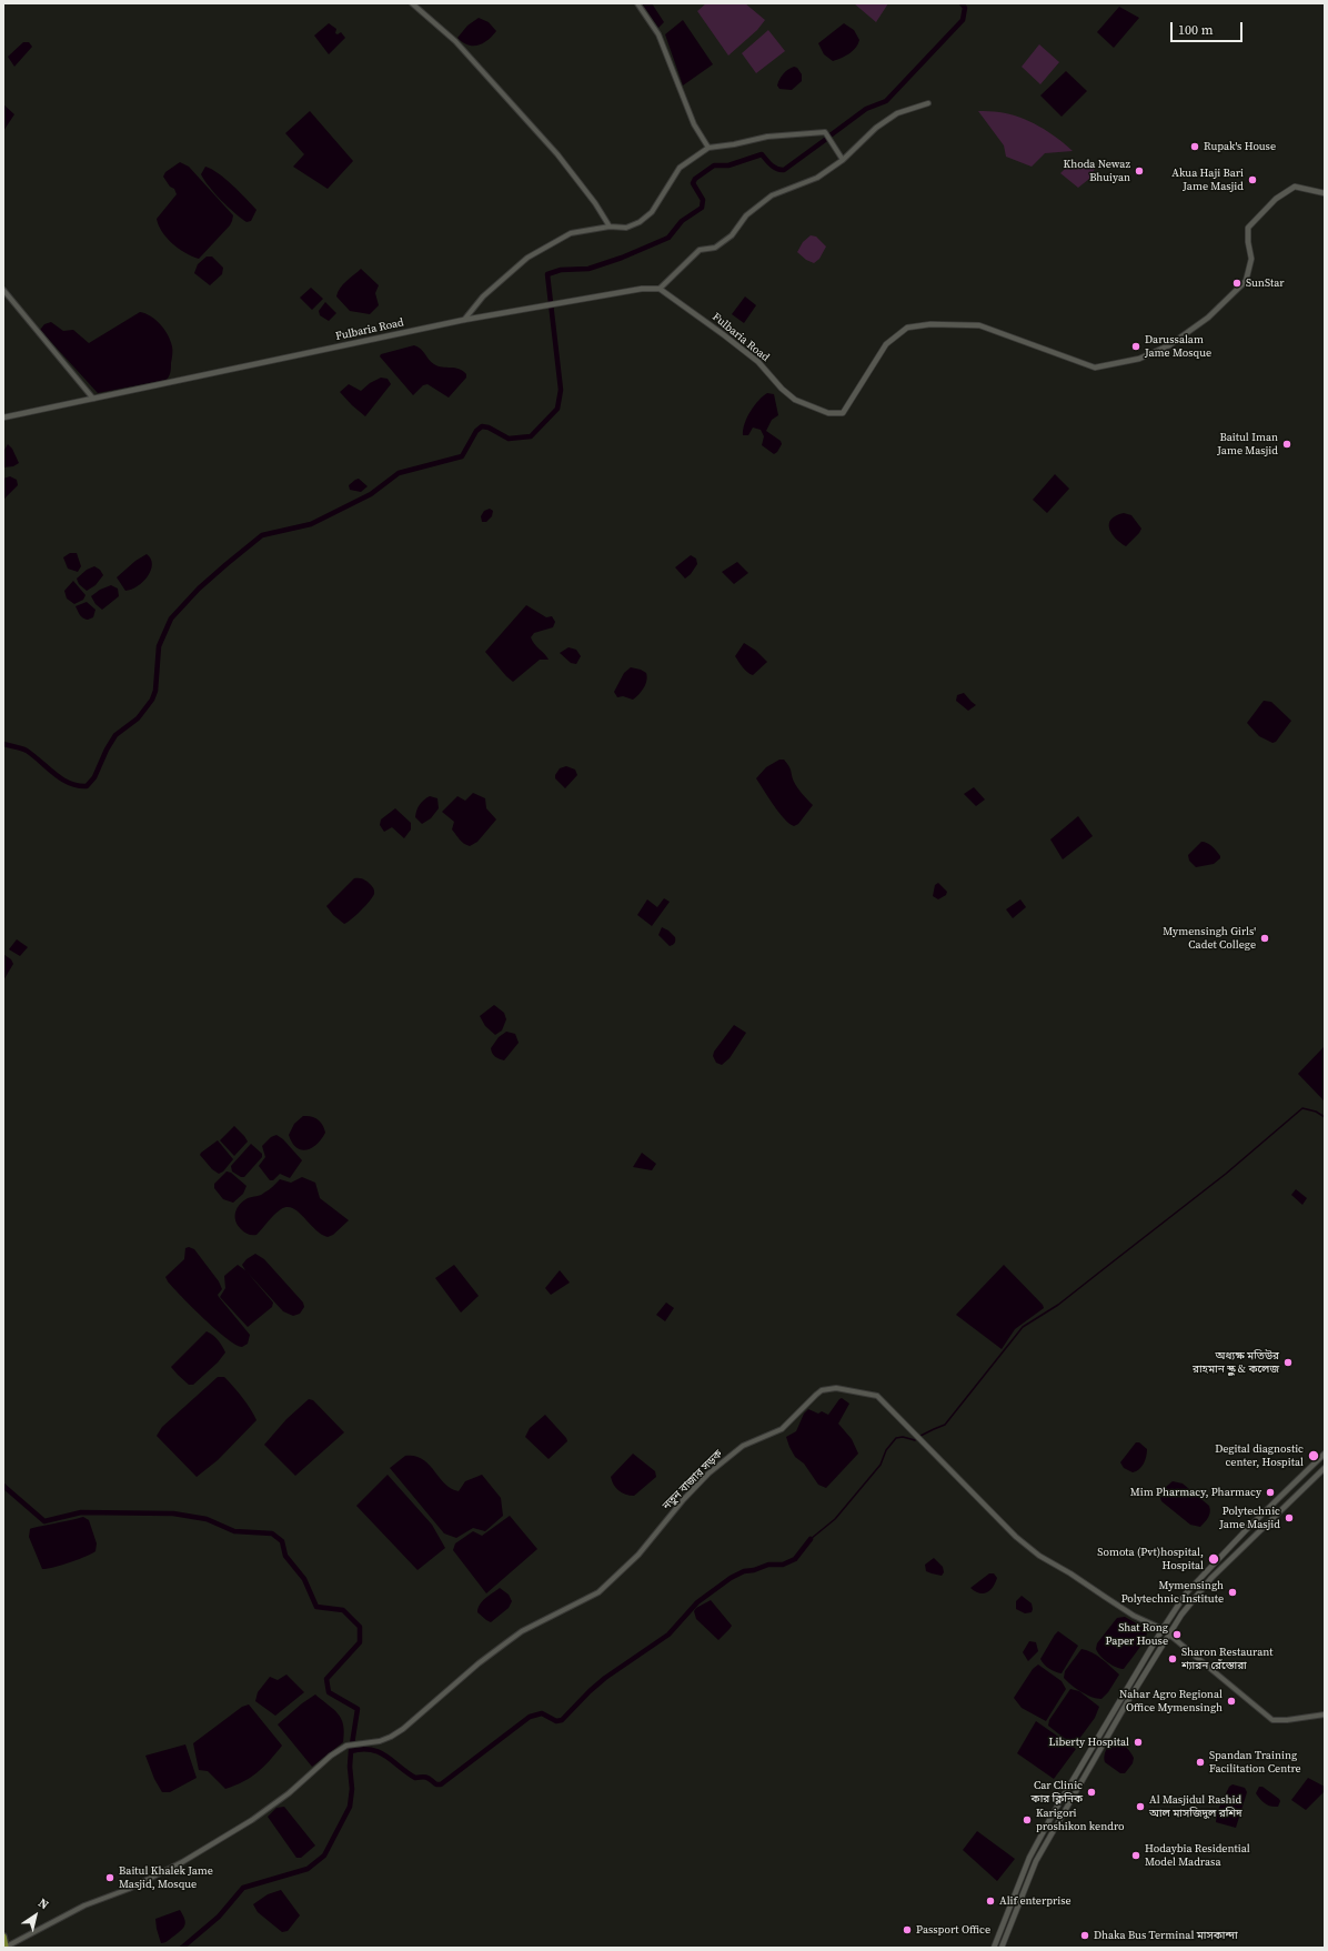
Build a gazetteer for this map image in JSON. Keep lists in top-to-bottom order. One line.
{"streets":{"main road":["Fulbaria Road"],"street":["নতুন বাজার সড়ক"]},"places":["Rupak's House","Khoda Newaz Bhuiyan","Akua Haji Bari Jame Masjid","SunStar","Darussalam Jame Mosque","Baitul Iman Jame Masjid","Mymensingh Girls' Cadet College","অধ্যক্ষ মতিউর রাহমান স্কুল & কলেজ","Degital diagnostic center, Hospital","Mim Pharmacy, Pharmacy","Polytechnic Jame Masjid","Somota (Pvt)hospital, Hospital","Mymensingh Polytechnic Institute","Shat Rong Paper House","Sharon Restaurant শ্যারন রেঁস্তোরা","Nahar Agro Regional Office Mymensingh","Liberty Hospital","Spandan Training Facilitation Centre","Car Clinic কার ক্লিনিক","Al Masjidul Rashid আল মাসজিদুল রশিদ","Karigori proshikon kendro","Hodaybia Residential Model Madrasa","Baitul Khalek Jame Masjid, Mosque","Alif enterprise","Passport Office","Dhaka Bus Terminal মাসকান্দা"],"scale_bar":"100 m","north":"top right"}
